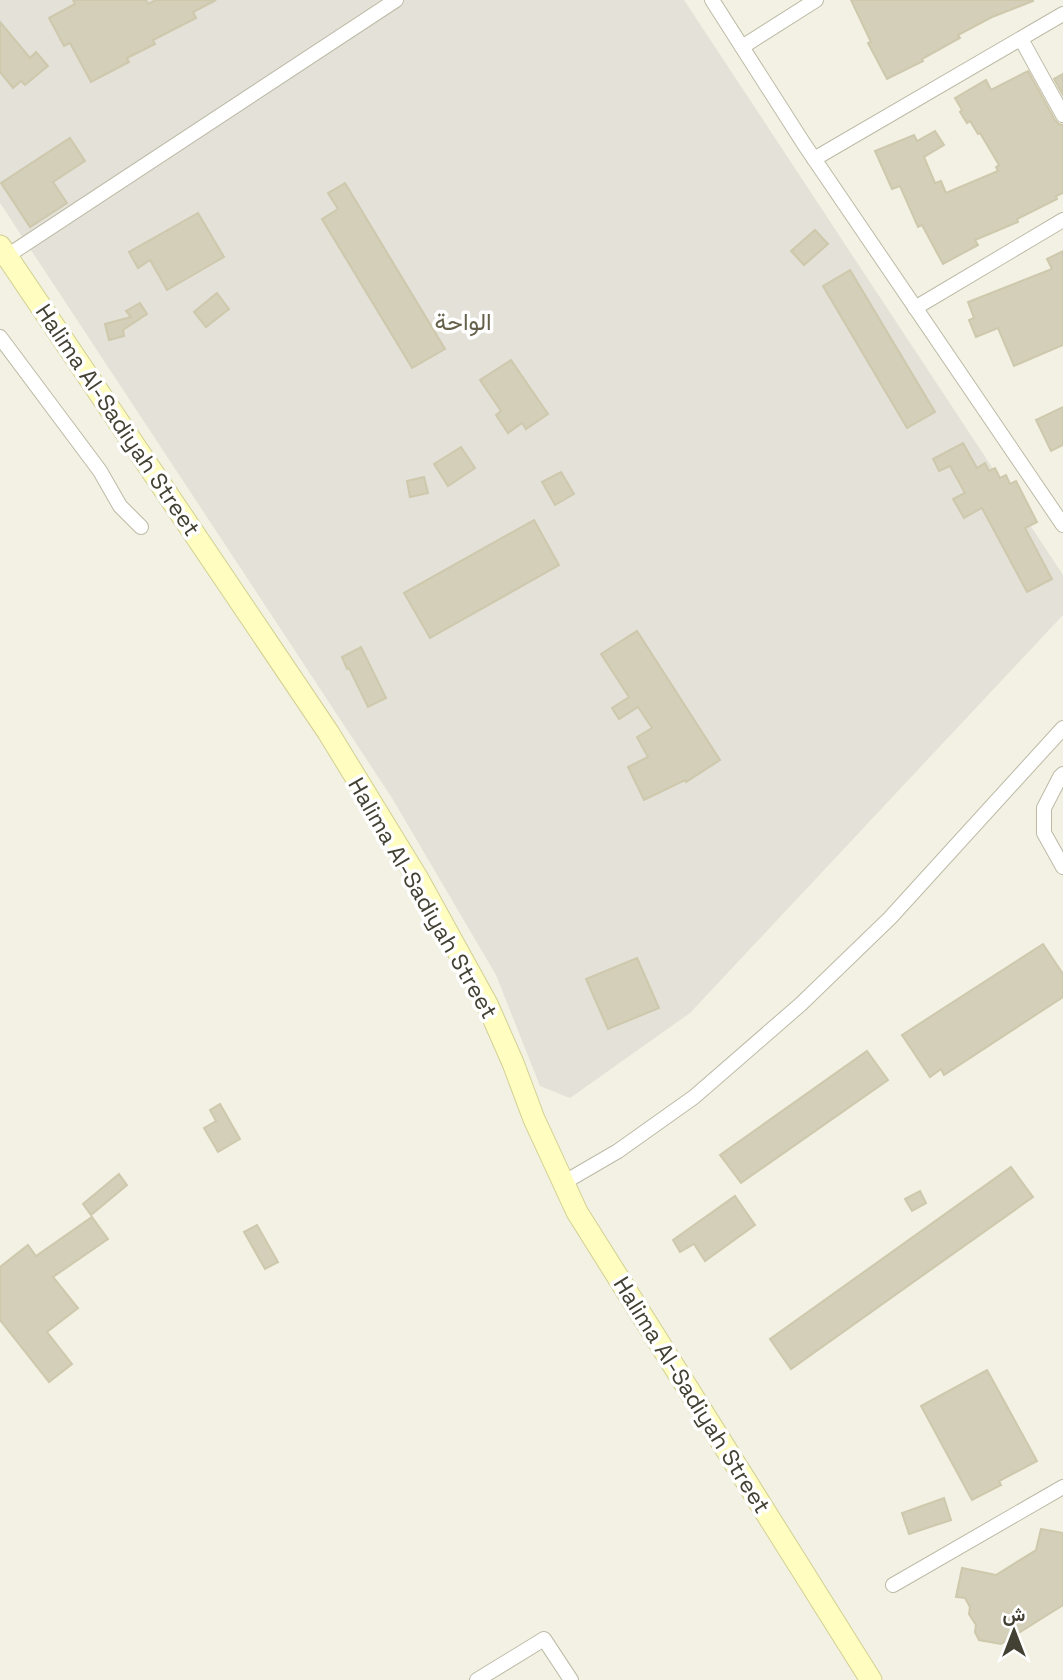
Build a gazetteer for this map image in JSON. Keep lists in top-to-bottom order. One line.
{"streets":{"street":["Halima Al-Sadiyah Street"]},"districts":["الواحة"],"north":"top"}
